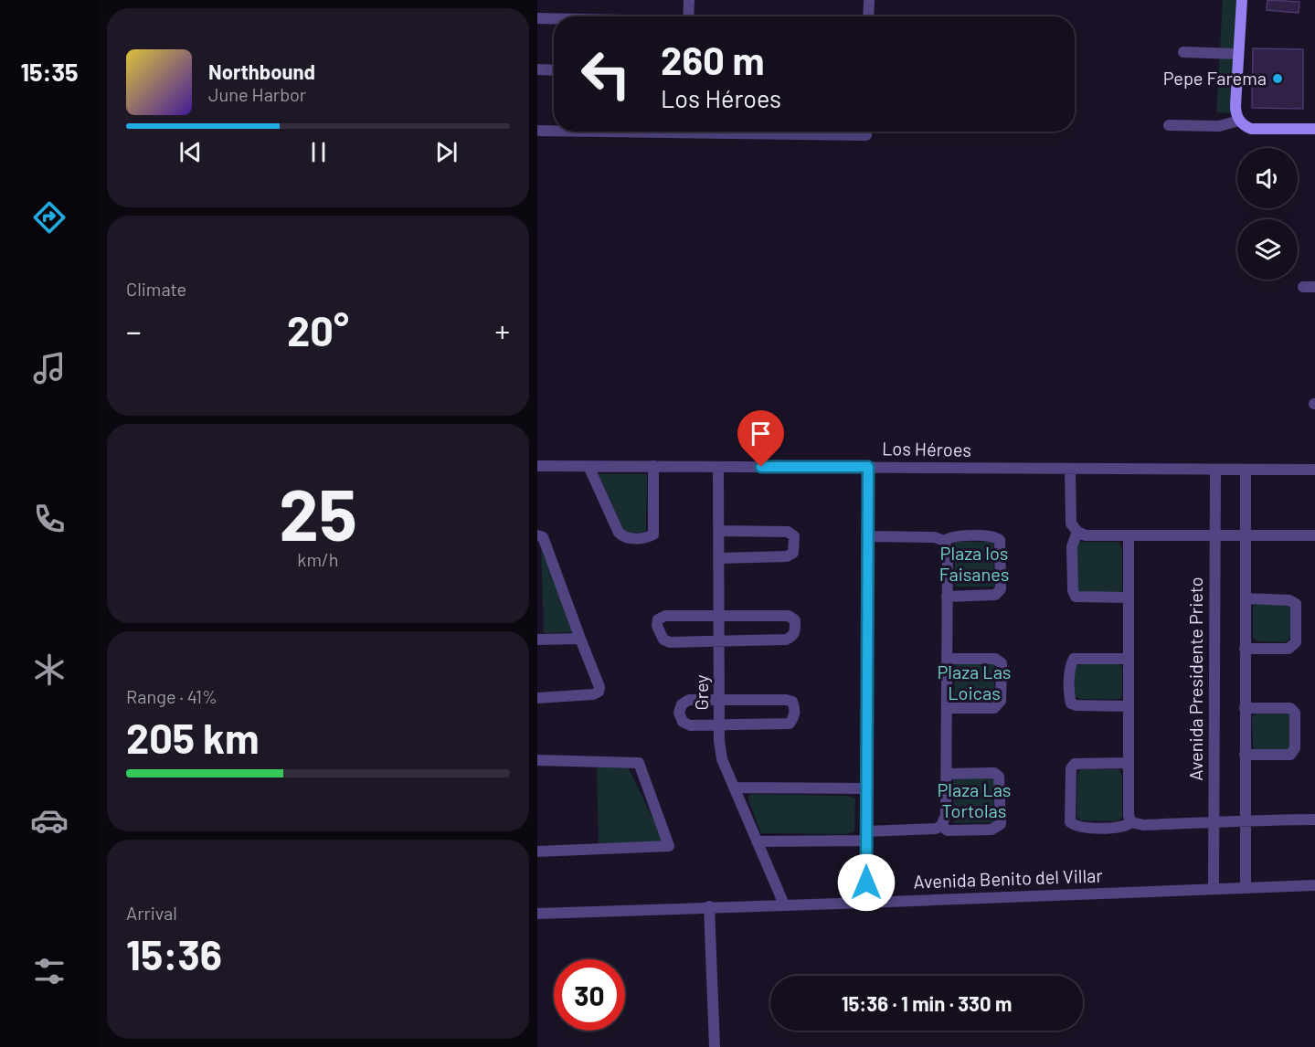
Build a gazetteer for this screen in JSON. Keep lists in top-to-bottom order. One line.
{"streets":{"street":["Los Héroes","Avenida Presidente Prieto","Grey","Avenida Benito del Villar"]},"crossings":[["Los Héroes","Avenida Presidente Prieto"],["Los Héroes","Grey"],["Avenida Presidente Prieto","Avenida Benito del Villar"],["Grey","Avenida Benito del Villar"]],"parks":["Plaza los Faisanes","Plaza Las Loicas","Plaza Las Tortolas"],"places":["Pepe Farema"],"page":{"tabs":"15:35","turn":["260 m","Los Héroes"],"song":["Northbound","June Harbor"],"tile":["Climate",["25","km/h"],["Range · 41%","205 km"],["Arrival","15:36"]],"heat":["−","20°","+"],"limit":"30","trip":"15:36 · 1 min · 330 m"}}
